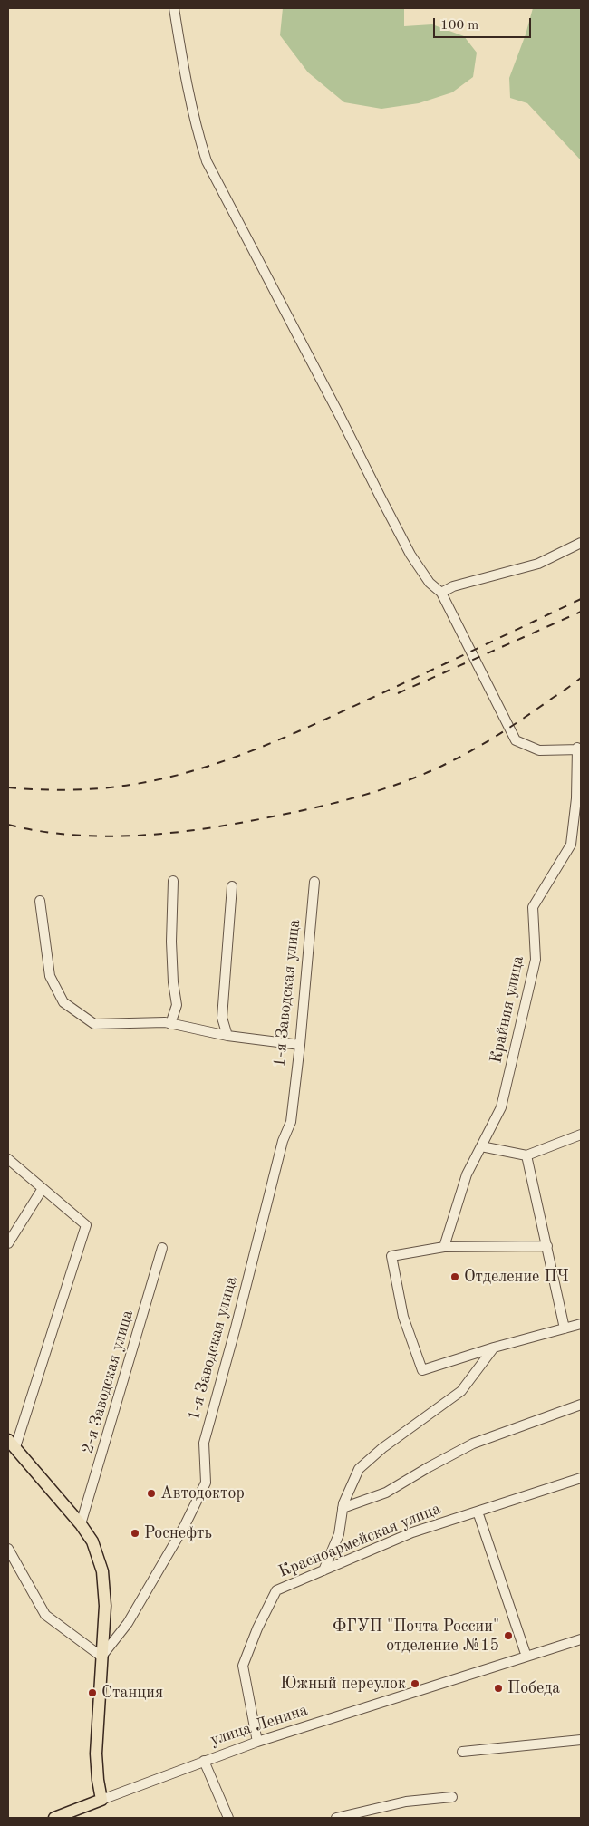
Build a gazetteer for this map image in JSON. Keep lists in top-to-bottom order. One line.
{"streets":{"main road":["улица Ленина"],"street":["1-я Заводская улица","Крайняя улица","2-я Заводская улица","Красноармейская улица"]},"crossings":[["Красноармейская улица","улица Ленина"]],"places":["Отделение ПЧ","Автодоктор","Роснефть","ФГУП \"Почта России\" отделение №15","Южный переулок","Победа","Станция"],"scale_bar":"100 m"}
